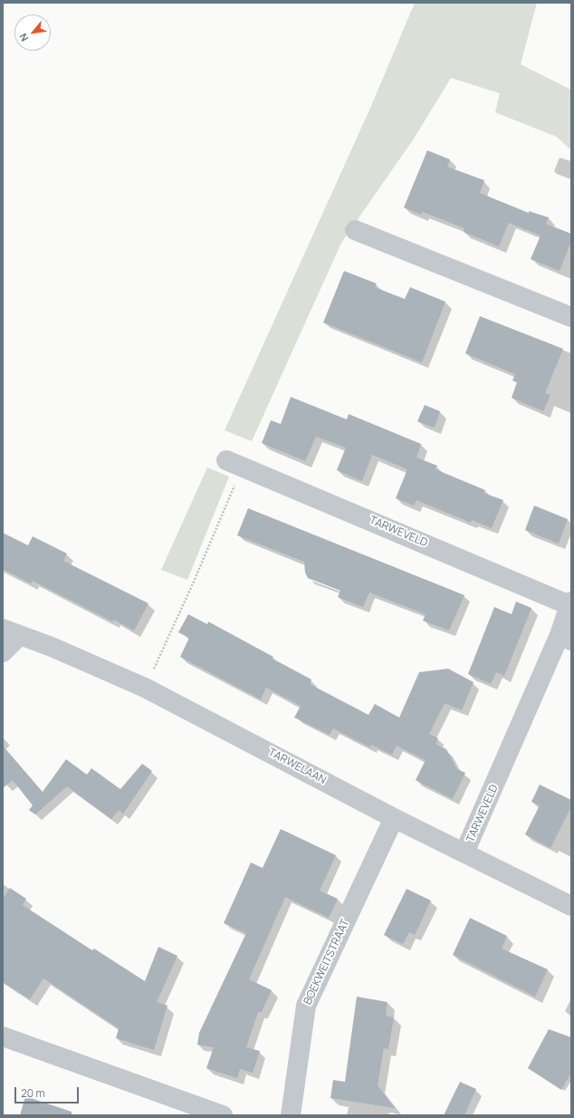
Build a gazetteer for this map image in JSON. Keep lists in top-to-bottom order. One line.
{"streets":{"street":["TARWEVELD","TARWELAAN","BOEKWEITSTRAAT"]},"crossings":[["TARWEVELD","TARWELAAN"],["TARWELAAN","BOEKWEITSTRAAT"]],"scale_bar":"20 m","north":"bottom left"}
